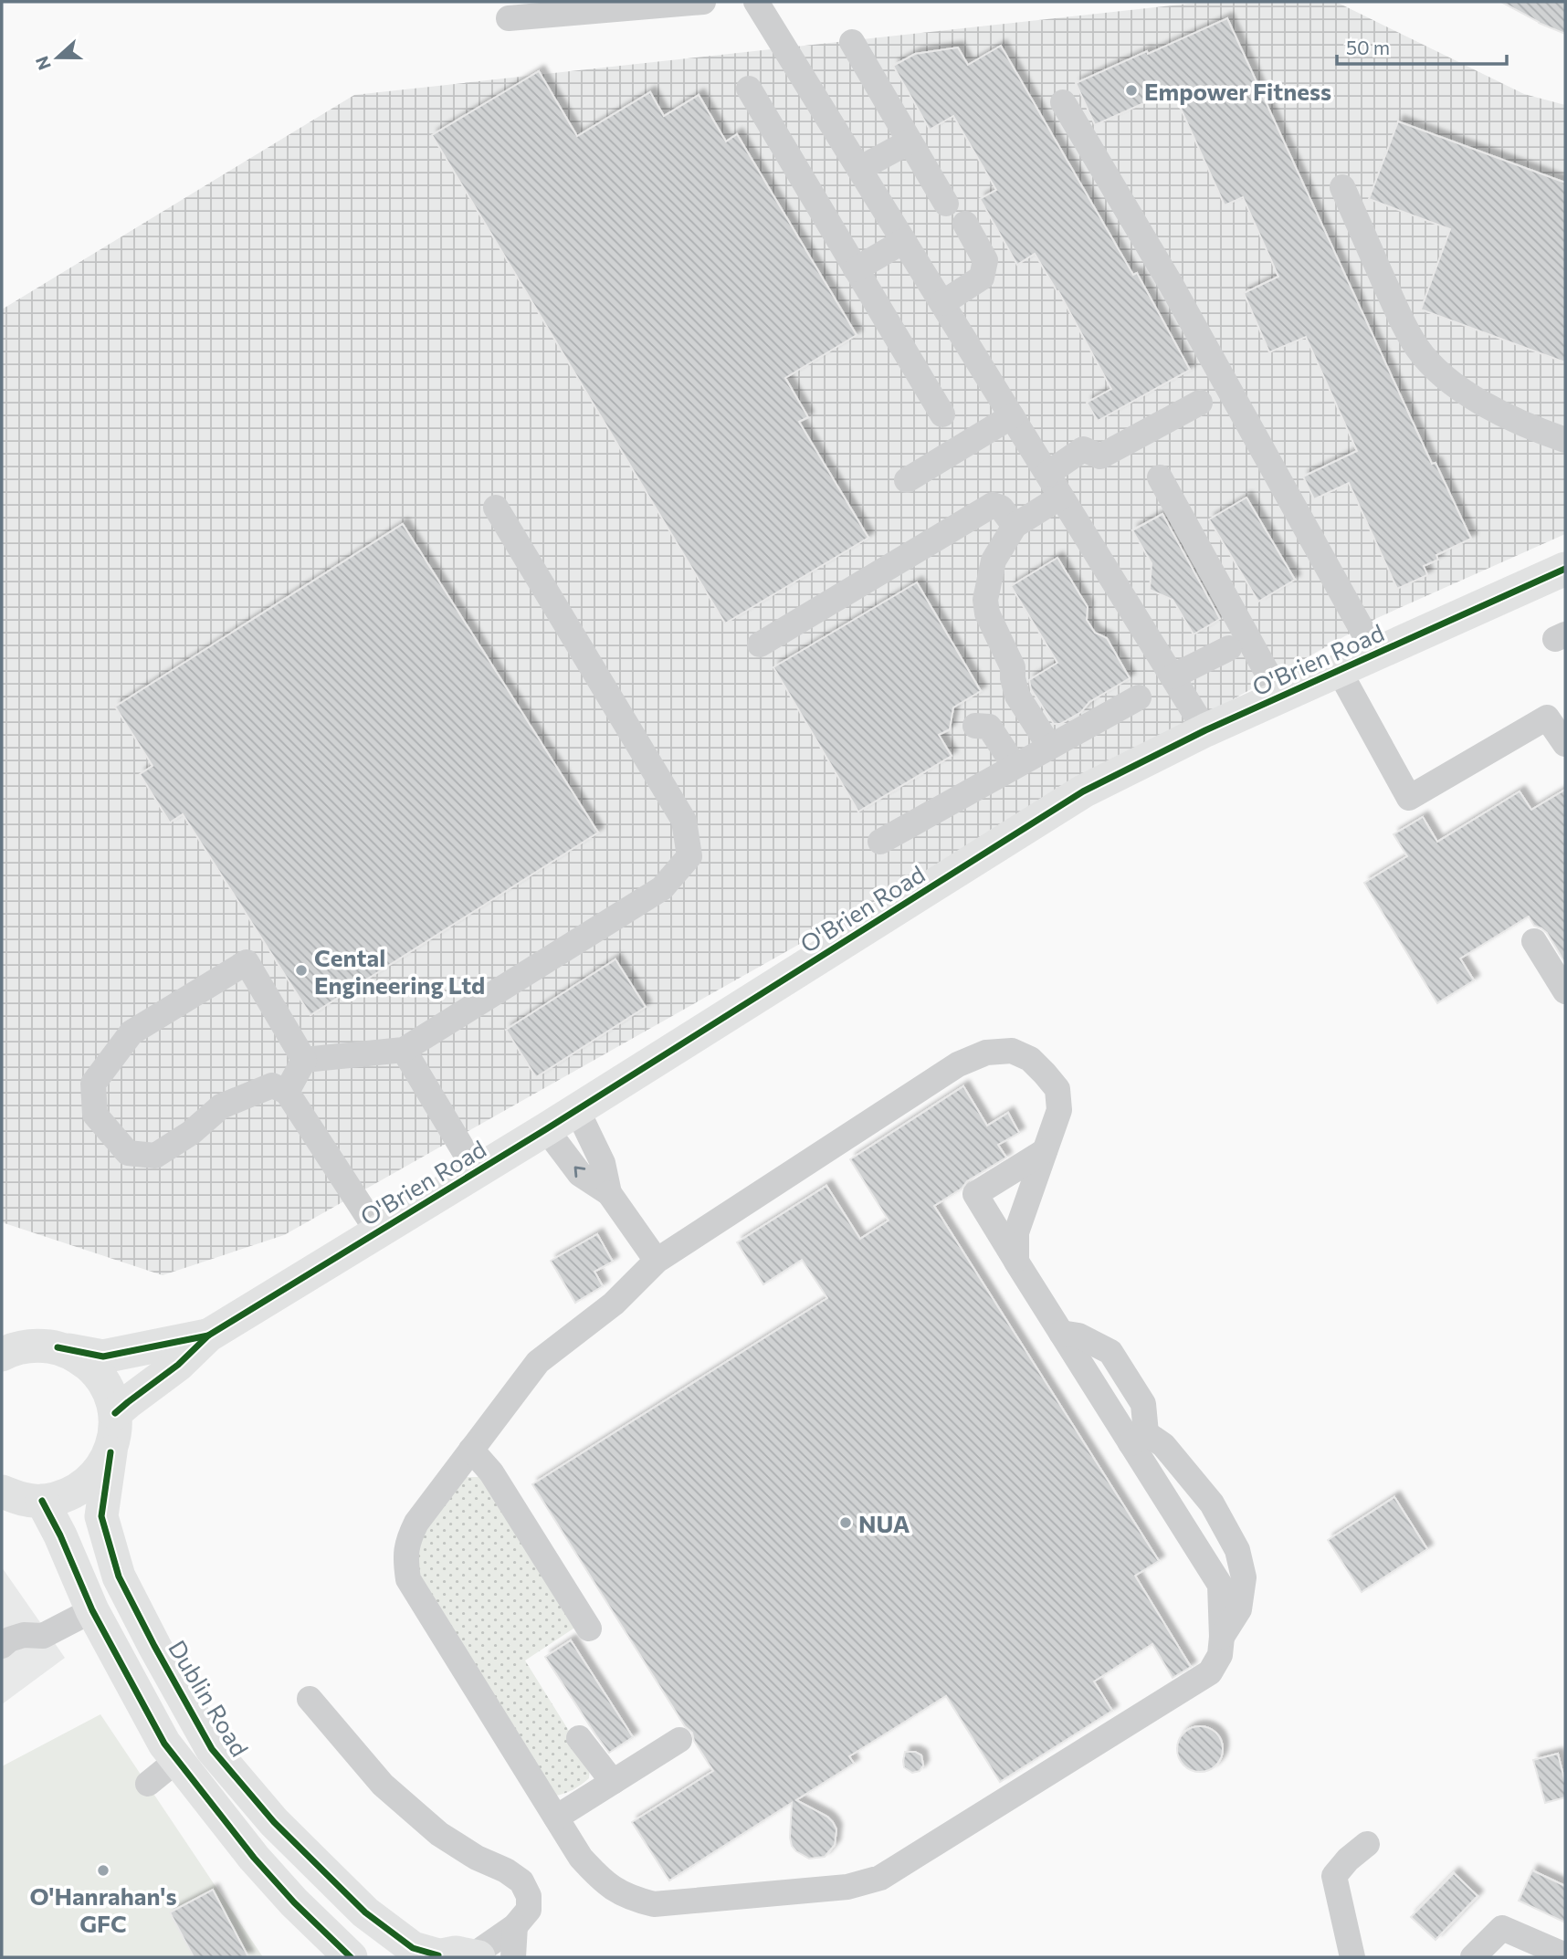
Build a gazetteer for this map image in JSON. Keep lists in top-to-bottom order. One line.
{"streets":{"main road":["O'Brien Road","Dublin Road"]},"crossings":[["O'Brien Road","Dublin Road"]],"places":["Empower Fitness","Cental Engineering Ltd","NUA","O'Hanrahan's GFC"],"scale_bar":"50 m","north":"left"}
